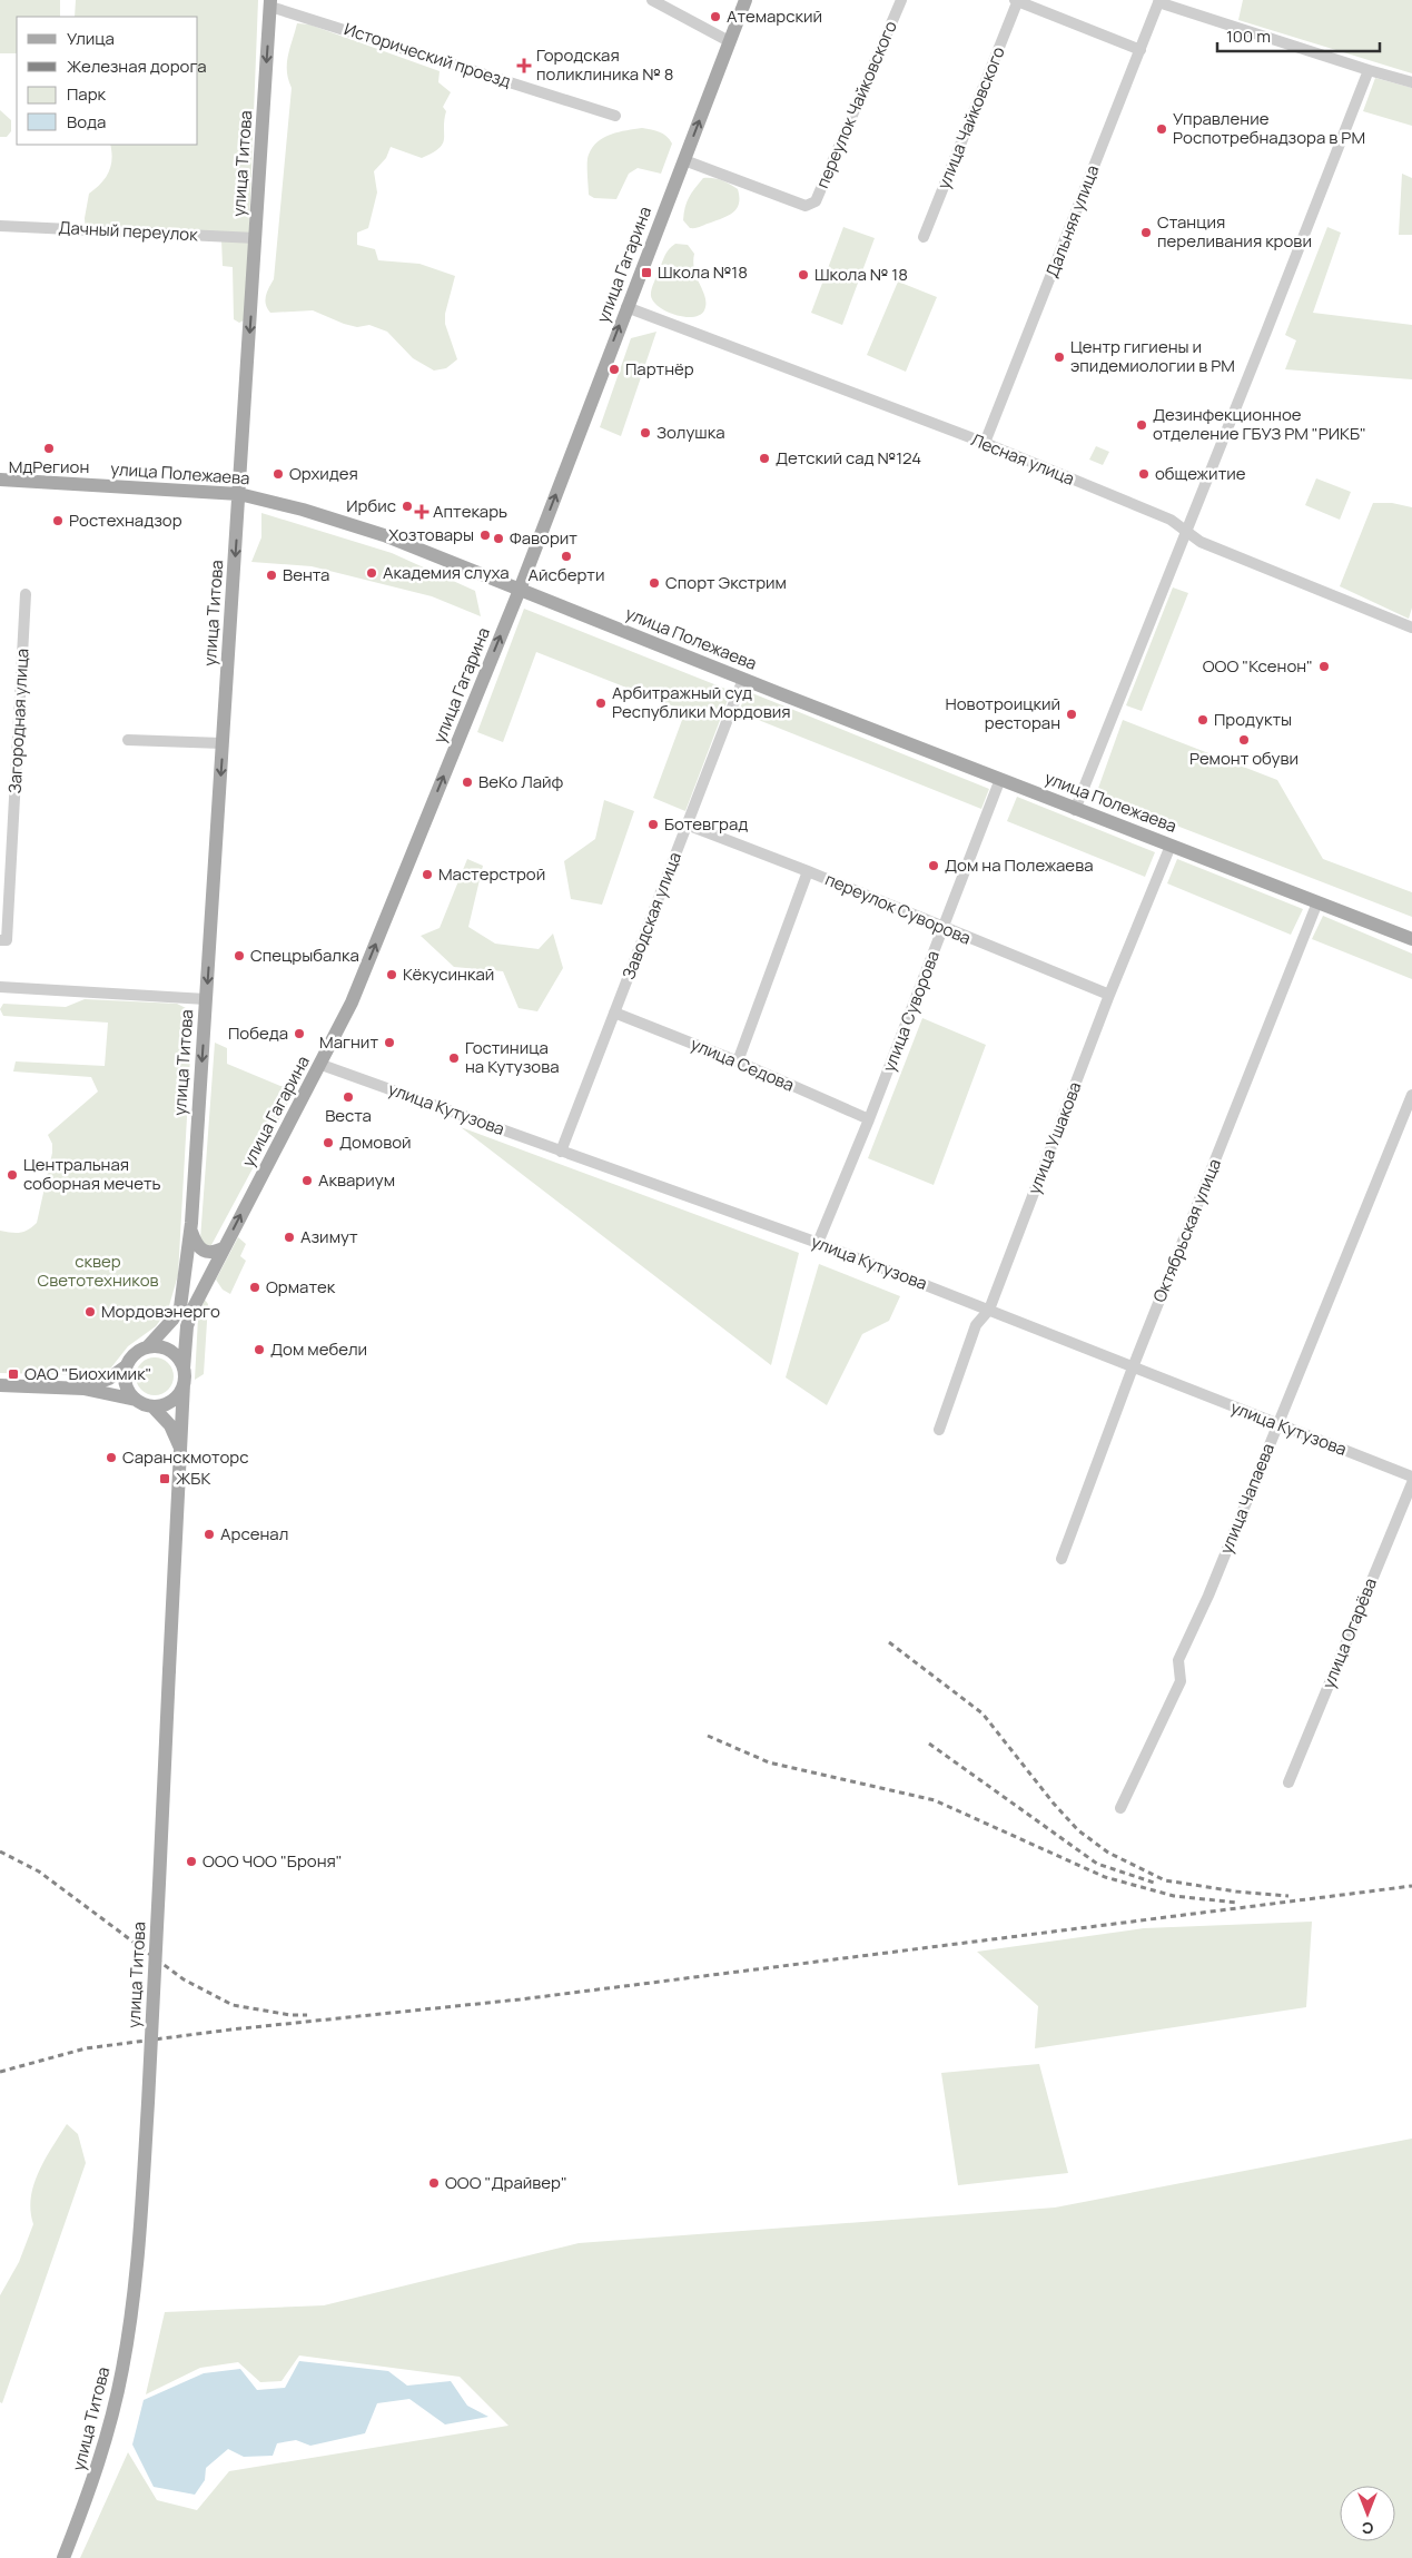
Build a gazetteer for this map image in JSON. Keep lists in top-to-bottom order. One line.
{"streets":{"main road":["улица Титова","улица Гагарина","улица Полежаева"],"street":["Исторический проезд","переулок Чайковского","улица Чайковского","Дальняя улица","Дачный переулок","Лесная улица","Загородная улица","переулок Суворова","Заводская улица","улица Суворова","улица Седова","улица Кутузова","улица Ушакова","Октябрьская улица","улица Чапаева","улица Огарёва"]},"crossings":[["Исторический проезд","улица Титова"],["переулок Чайковского","улица Гагарина"],["улица Титова","Дачный переулок"],["улица Титова","улица Гагарина"],["улица Титова","улица Полежаева"],["Дальняя улица","Лесная улица"],["улица Гагарина","Лесная улица"],["улица Гагарина","улица Полежаева"],["улица Гагарина","улица Кутузова"],["улица Полежаева","Заводская улица"],["улица Полежаева","улица Суворова"],["улица Полежаева","улица Ушакова"],["улица Полежаева","Октябрьская улица"],["переулок Суворова","Заводская улица"],["переулок Суворова","улица Суворова"],["переулок Суворова","улица Ушакова"],["Заводская улица","улица Седова"],["Заводская улица","улица Кутузова"],["улица Суворова","улица Седова"],["улица Суворова","улица Кутузова"],["улица Кутузова","улица Ушакова"],["улица Кутузова","Октябрьская улица"],["улица Кутузова","улица Чапаева"]],"one_way":["улица Титова","улица Гагарина"],"parks":["сквер Светотехников"],"places":{"other":["Атемарский","Управление Роспотребнадзора в РМ","Станция переливания крови","Школа № 18","Центр гигиены и эпидемиологии в РМ","Партнёр","Дезинфекционное отделение ГБУЗ РМ \"РИКБ\"","Золушка","МдРегион","Детский сад №124","Орхидея","общежитие","Ирбис","Ростехнадзор","Хозтовары","Фаворит","Айсберти","Академия слуха","Вента","Спорт Экстрим","ООО \"Ксенон\"","Арбитражный суд Республики Мордовия","Новотроицкий ресторан","Продукты","Ремонт обуви","ВеКо Лайф","Ботевград","Дом на Полежаева","Мастерстрой","Спецрыбалка","Кёкусинкай","Победа","Магнит","Гостиница на Кутузова","Веста","Домовой","Центральная соборная мечеть","Аквариум","Азимут","Орматек","Мордовэнерго","Дом мебели","Саранскмоторс","Арсенал","ООО ЧОО \"Броня\"","ООО \"Драйвер\""],"health":["Городская поликлиника № 8","Аптекарь"],"transit":["Школа №18","ОАО \"Биохимик\"","ЖБК"]},"legend":["Улица","Железная дорога","Парк","Вода"],"scale_bar":"100 m","north":"bottom"}
